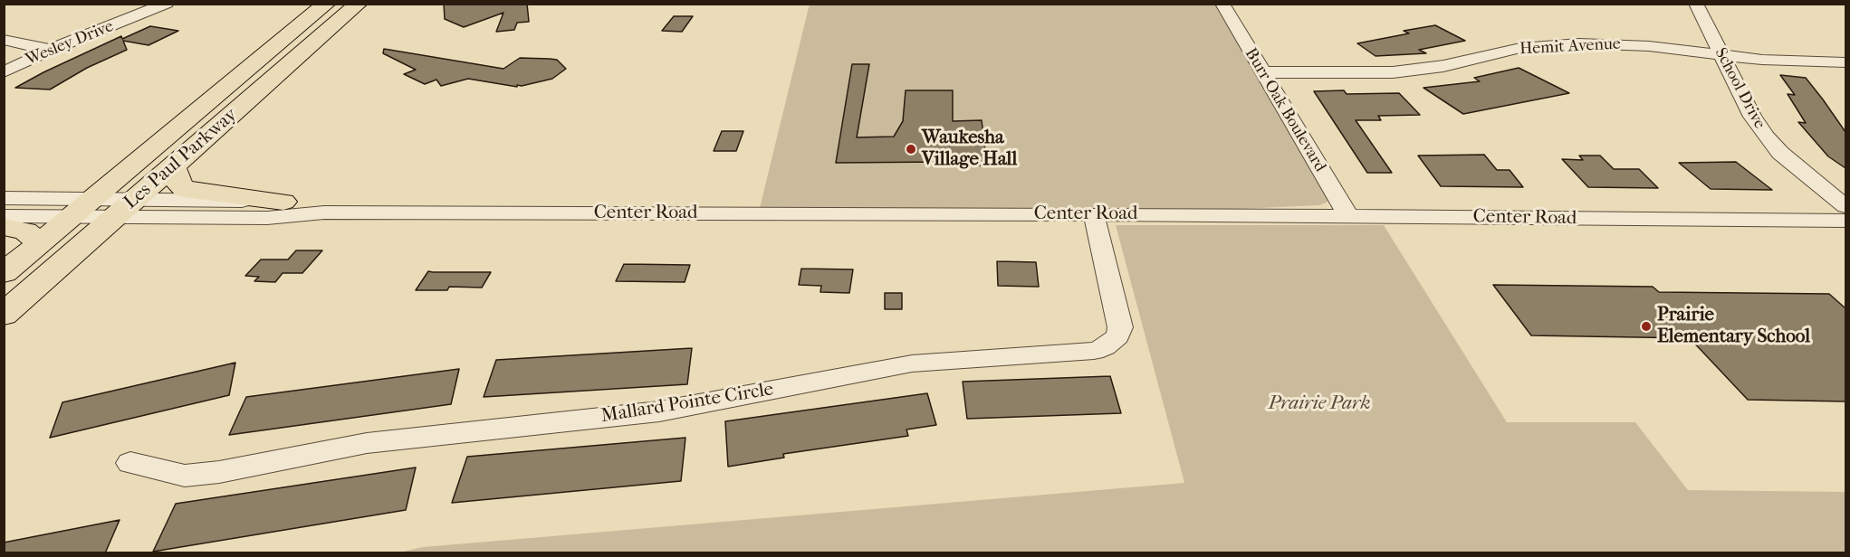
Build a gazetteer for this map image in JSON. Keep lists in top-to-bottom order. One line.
{"streets":{"main road":["Les Paul Parkway"],"street":["Wesley Drive","Hemit Avenue","School Drive","Burr Oak Boulevard","Center Road","Mallard Pointe Circle"]},"crossings":[["Hemit Avenue","School Drive"],["Hemit Avenue","Burr Oak Boulevard"],["Burr Oak Boulevard","Center Road"],["Les Paul Parkway","Center Road"],["Center Road","Mallard Pointe Circle"]],"parks":["Prairie Park"],"places":["Waukesha Village Hall","Prairie Elementary School"]}
